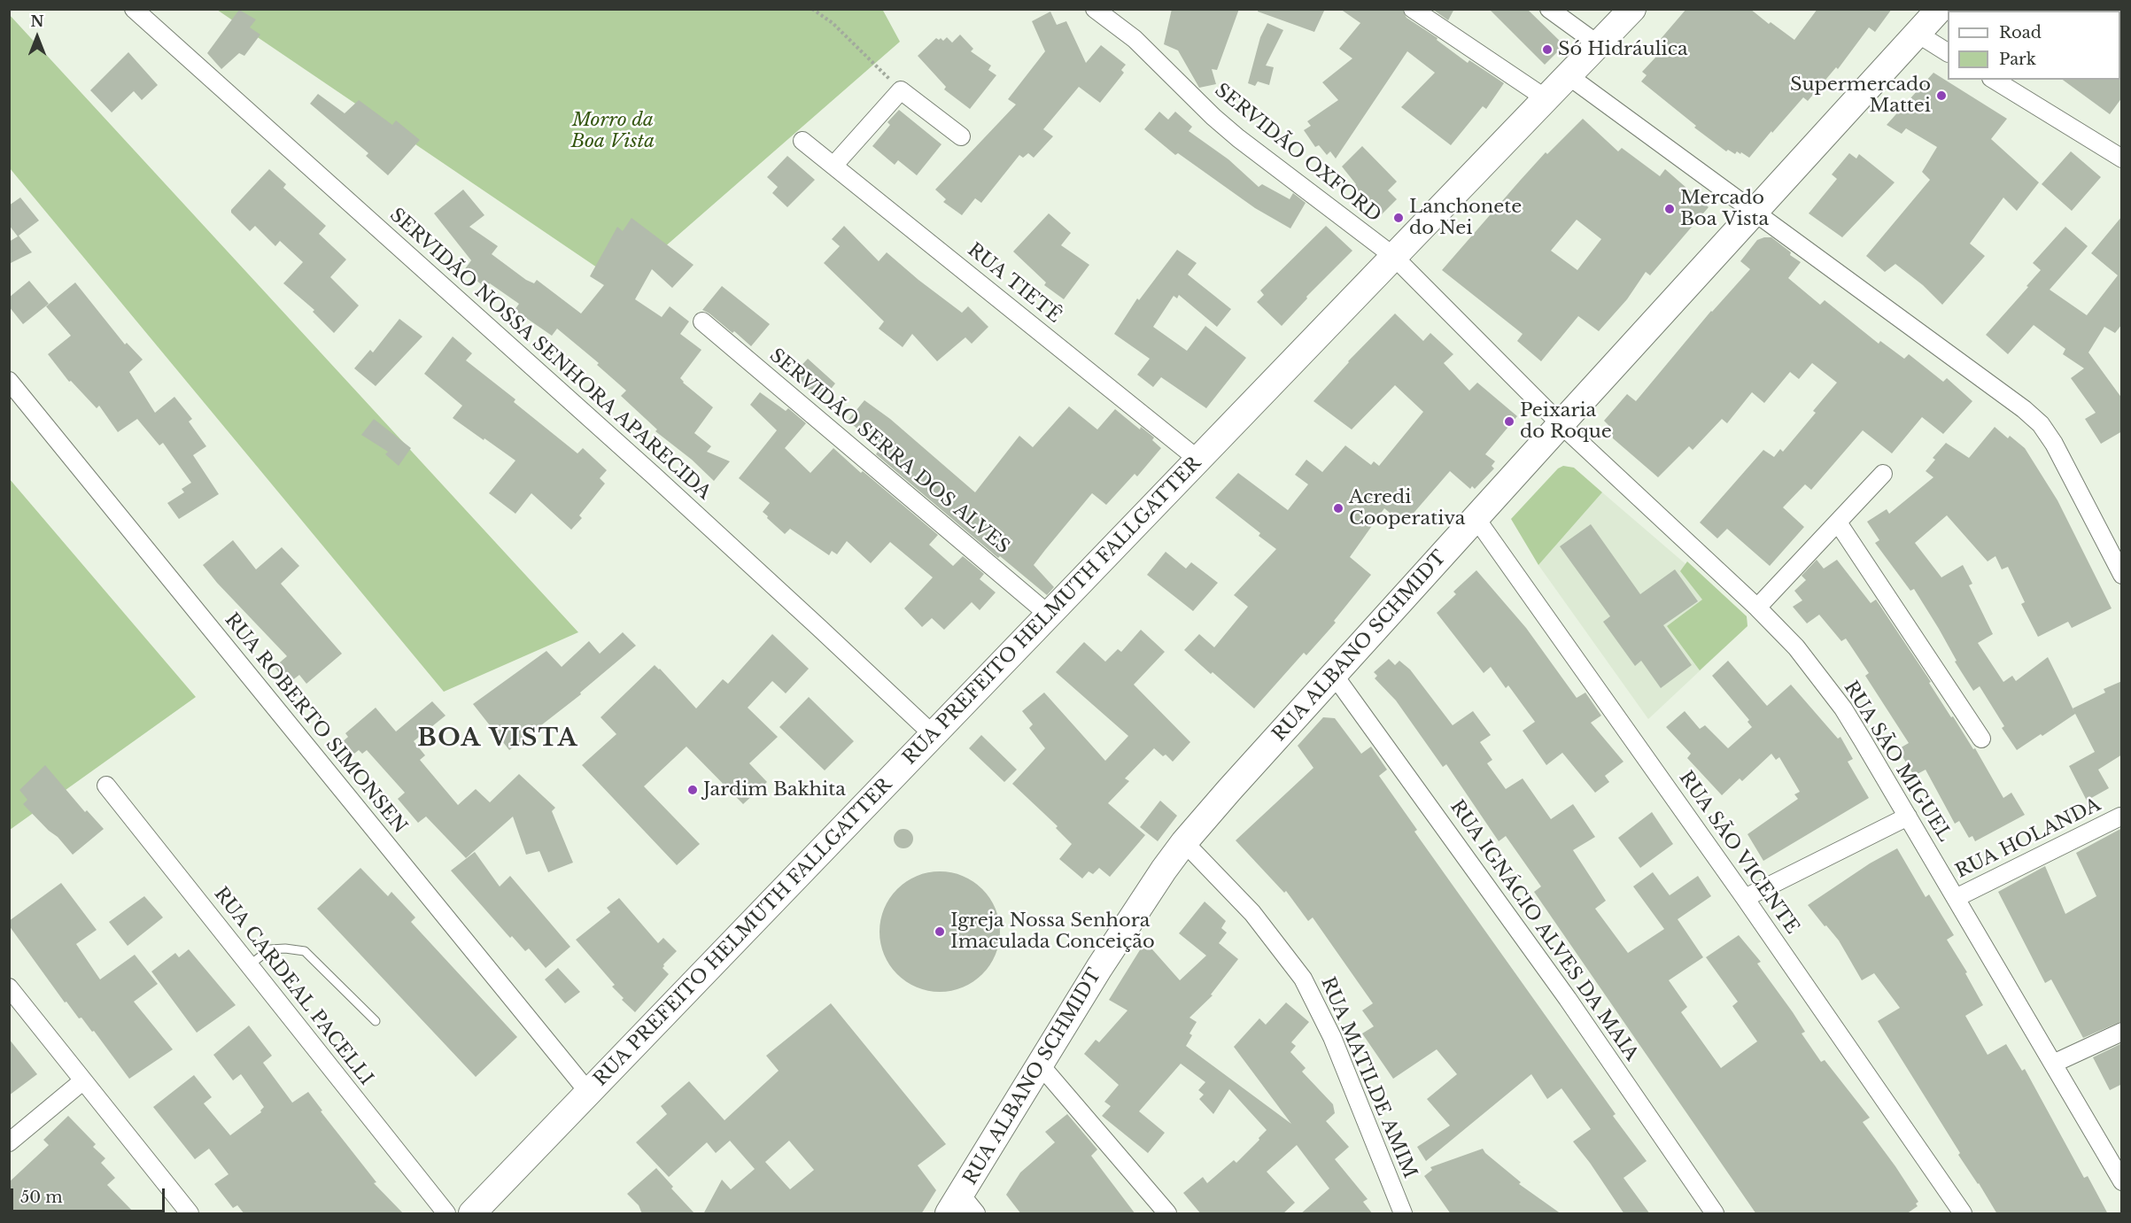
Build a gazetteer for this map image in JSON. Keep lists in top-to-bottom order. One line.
{"streets":{"main road":["RUA PREFEITO HELMUTH FALLGATTER","RUA ALBANO SCHMIDT"],"street":["SERVIDÃO OXFORD","RUA TIETÊ","SERVIDÃO NOSSA SENHORA APARECIDA","SERVIDÃO SERRA DOS ALVES","RUA ROBERTO SIMONSEN","RUA SÃO MIGUEL","RUA HOLANDA","RUA SÃO VICENTE","RUA IGNÁCIO ALVES DA MAIA","RUA CARDEAL PACELLI","RUA MATILDE AMIM"]},"crossings":[["SERVIDÃO OXFORD","RUA PREFEITO HELMUTH FALLGATTER"],["SERVIDÃO OXFORD","RUA ALBANO SCHMIDT"],["SERVIDÃO OXFORD","RUA SÃO MIGUEL"],["RUA TIETÊ","RUA PREFEITO HELMUTH FALLGATTER"],["SERVIDÃO NOSSA SENHORA APARECIDA","RUA PREFEITO HELMUTH FALLGATTER"],["SERVIDÃO SERRA DOS ALVES","RUA PREFEITO HELMUTH FALLGATTER"],["RUA PREFEITO HELMUTH FALLGATTER","RUA ROBERTO SIMONSEN"],["RUA ALBANO SCHMIDT","RUA SÃO MIGUEL"],["RUA ALBANO SCHMIDT","RUA SÃO VICENTE"],["RUA ALBANO SCHMIDT","RUA IGNÁCIO ALVES DA MAIA"],["RUA ALBANO SCHMIDT","RUA MATILDE AMIM"],["RUA SÃO MIGUEL","RUA HOLANDA"]],"districts":["BOA VISTA"],"parks":["Morro da Boa Vista"],"places":["Só Hidráulica","Supermercado Mattei","Mercado Boa Vista","Lanchonete do Nei","Peixaria do Roque","Acredi Cooperativa","Jardim Bakhita","Igreja Nossa Senhora Imaculada Conceição"],"legend":["Road","Park"],"scale_bar":"50 m","north":"top"}
